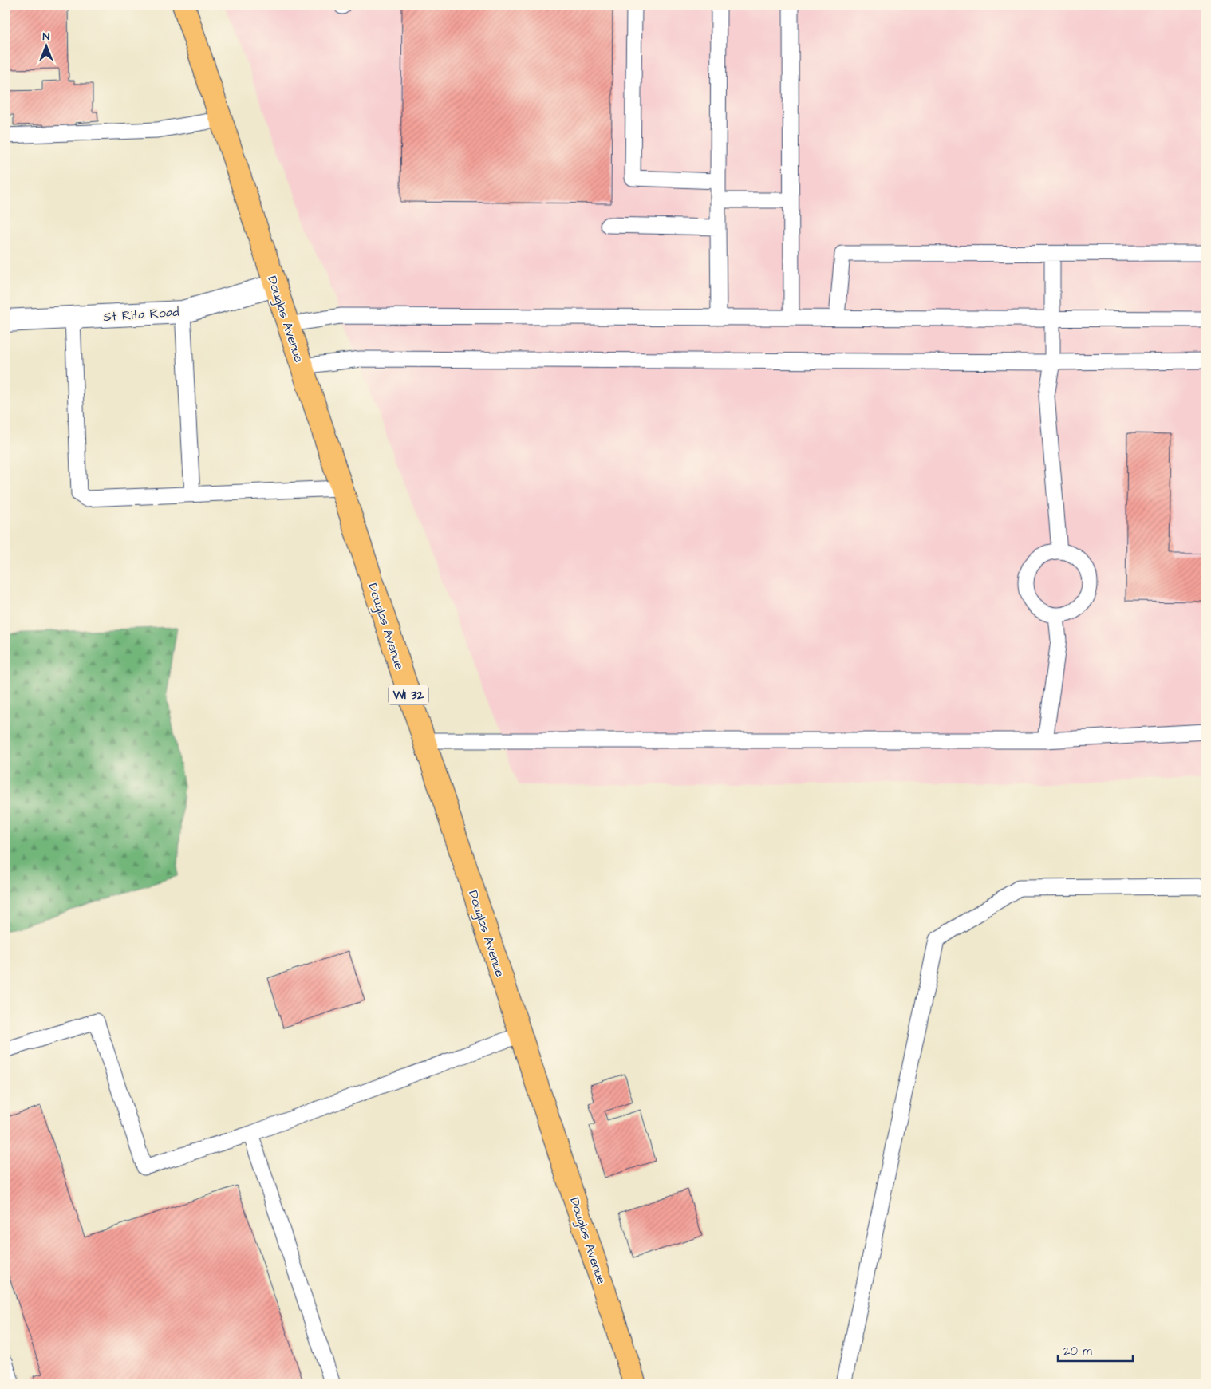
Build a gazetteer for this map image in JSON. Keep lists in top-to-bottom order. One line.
{"streets":{"main road":["Douglas Avenue","WI 32"],"street":["St Rita Road"]},"crossings":[["St Rita Road","Douglas Avenue"]],"scale_bar":"20 m","north":"top"}
